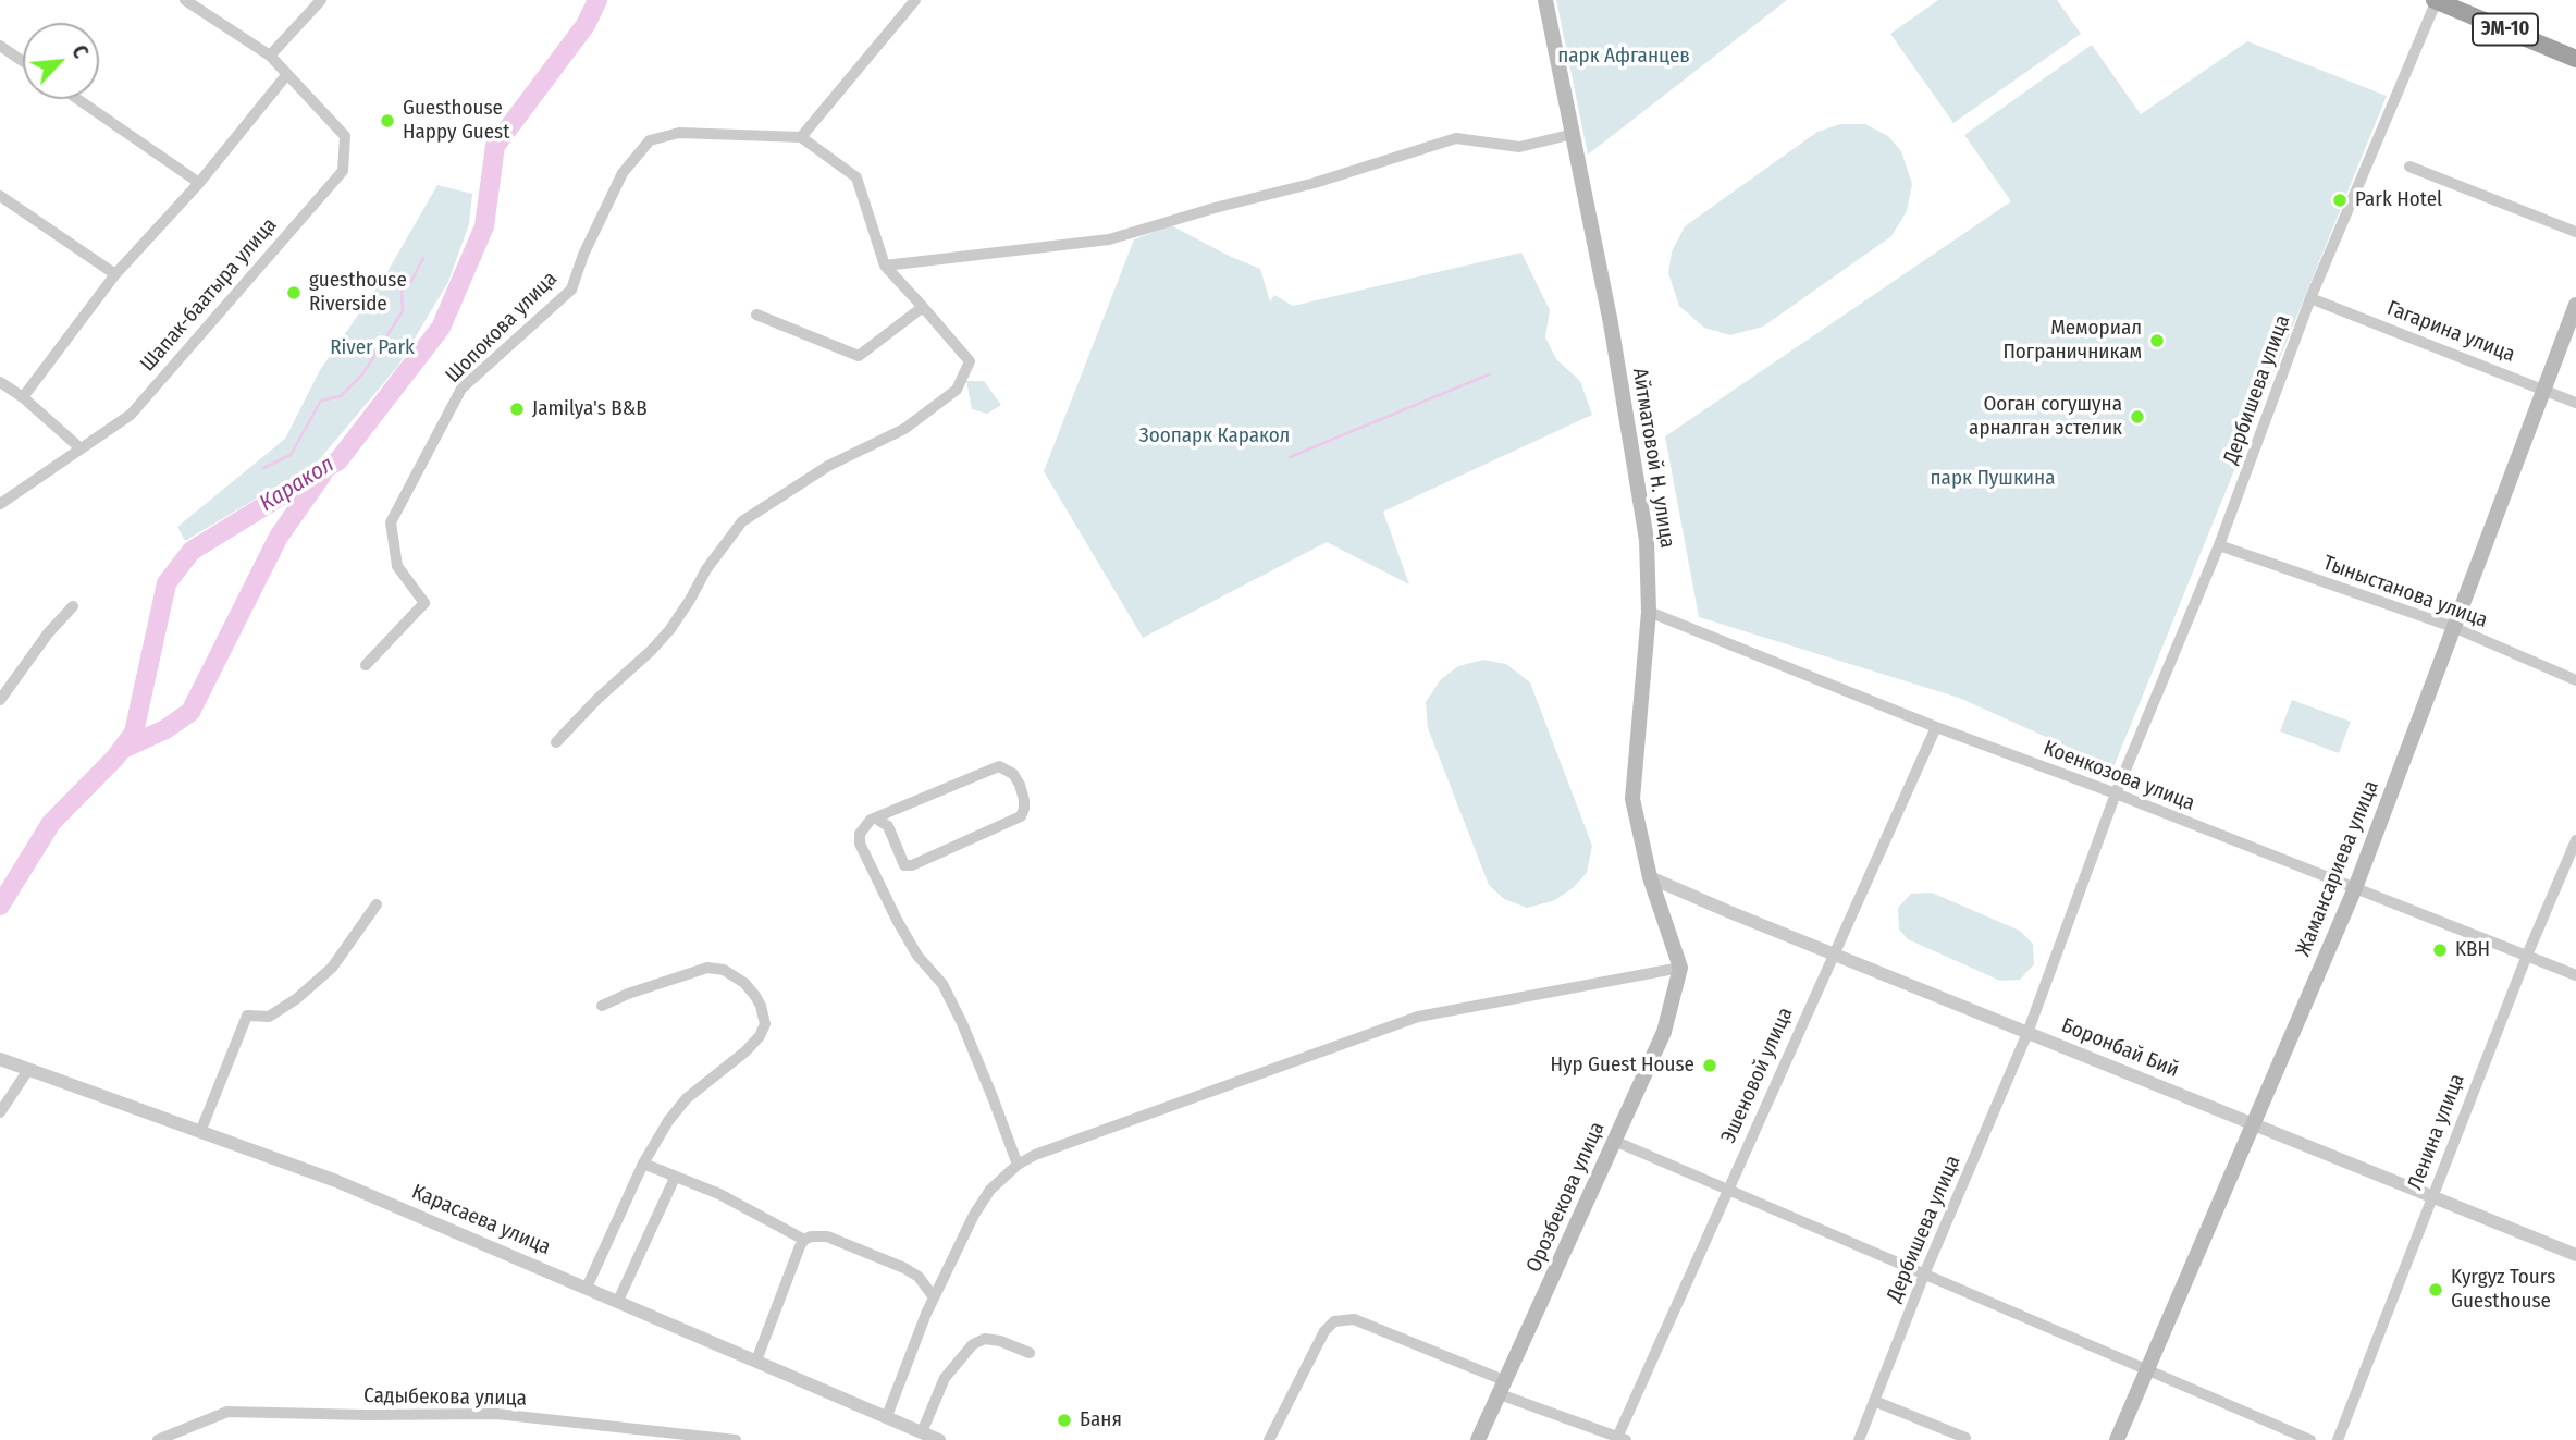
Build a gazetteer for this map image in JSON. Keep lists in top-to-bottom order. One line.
{"streets":{"highway":["ЭМ-10"],"main road":["Айтматовой Н. улица","Жамансариева улица","Орозбекова улица"],"street":["Шапак-баатыра улица","Шопокова улица","Гагарина улица","Дербишева улица","Тыныстанова улица","Коенкозова улица","Боронбай Бий","Эшеновой улица","Ленина улица","Карасаева улица","Садыбекова улица"]},"crossings":[["ЭМ-10","Дербишева улица"],["Гагарина улица","Дербишева улица"],["Гагарина улица","Жамансариева улица"],["Дербишева улица","Тыныстанова улица"],["Дербишева улица","Коенкозова улица"],["Дербишева улица","Боронбай Бий"],["Айтматовой Н. улица","Коенкозова улица"],["Айтматовой Н. улица","Боронбай Бий"],["Айтматовой Н. улица","Орозбекова улица"],["Тыныстанова улица","Жамансариева улица"],["Коенкозова улица","Жамансариева улица"],["Коенкозова улица","Эшеновой улица"],["Коенкозова улица","Ленина улица"],["Жамансариева улица","Боронбай Бий"],["Боронбай Бий","Эшеновой улица"],["Боронбай Бий","Ленина улица"]],"water":["Каракол"],"parks":["парк Афганцев","River Park","Зоопарк Каракол","парк Пушкина"],"places":["Guesthouse Happy Guest","Park Hotel","guesthouse Riverside","Мемориал Пограничникам","Jamilya's B&B","Ооган согушуна арналган эстелик","KBH","Нур Guest House","Kyrgyz Tours Guesthouse","Баня"],"north":"top right"}
